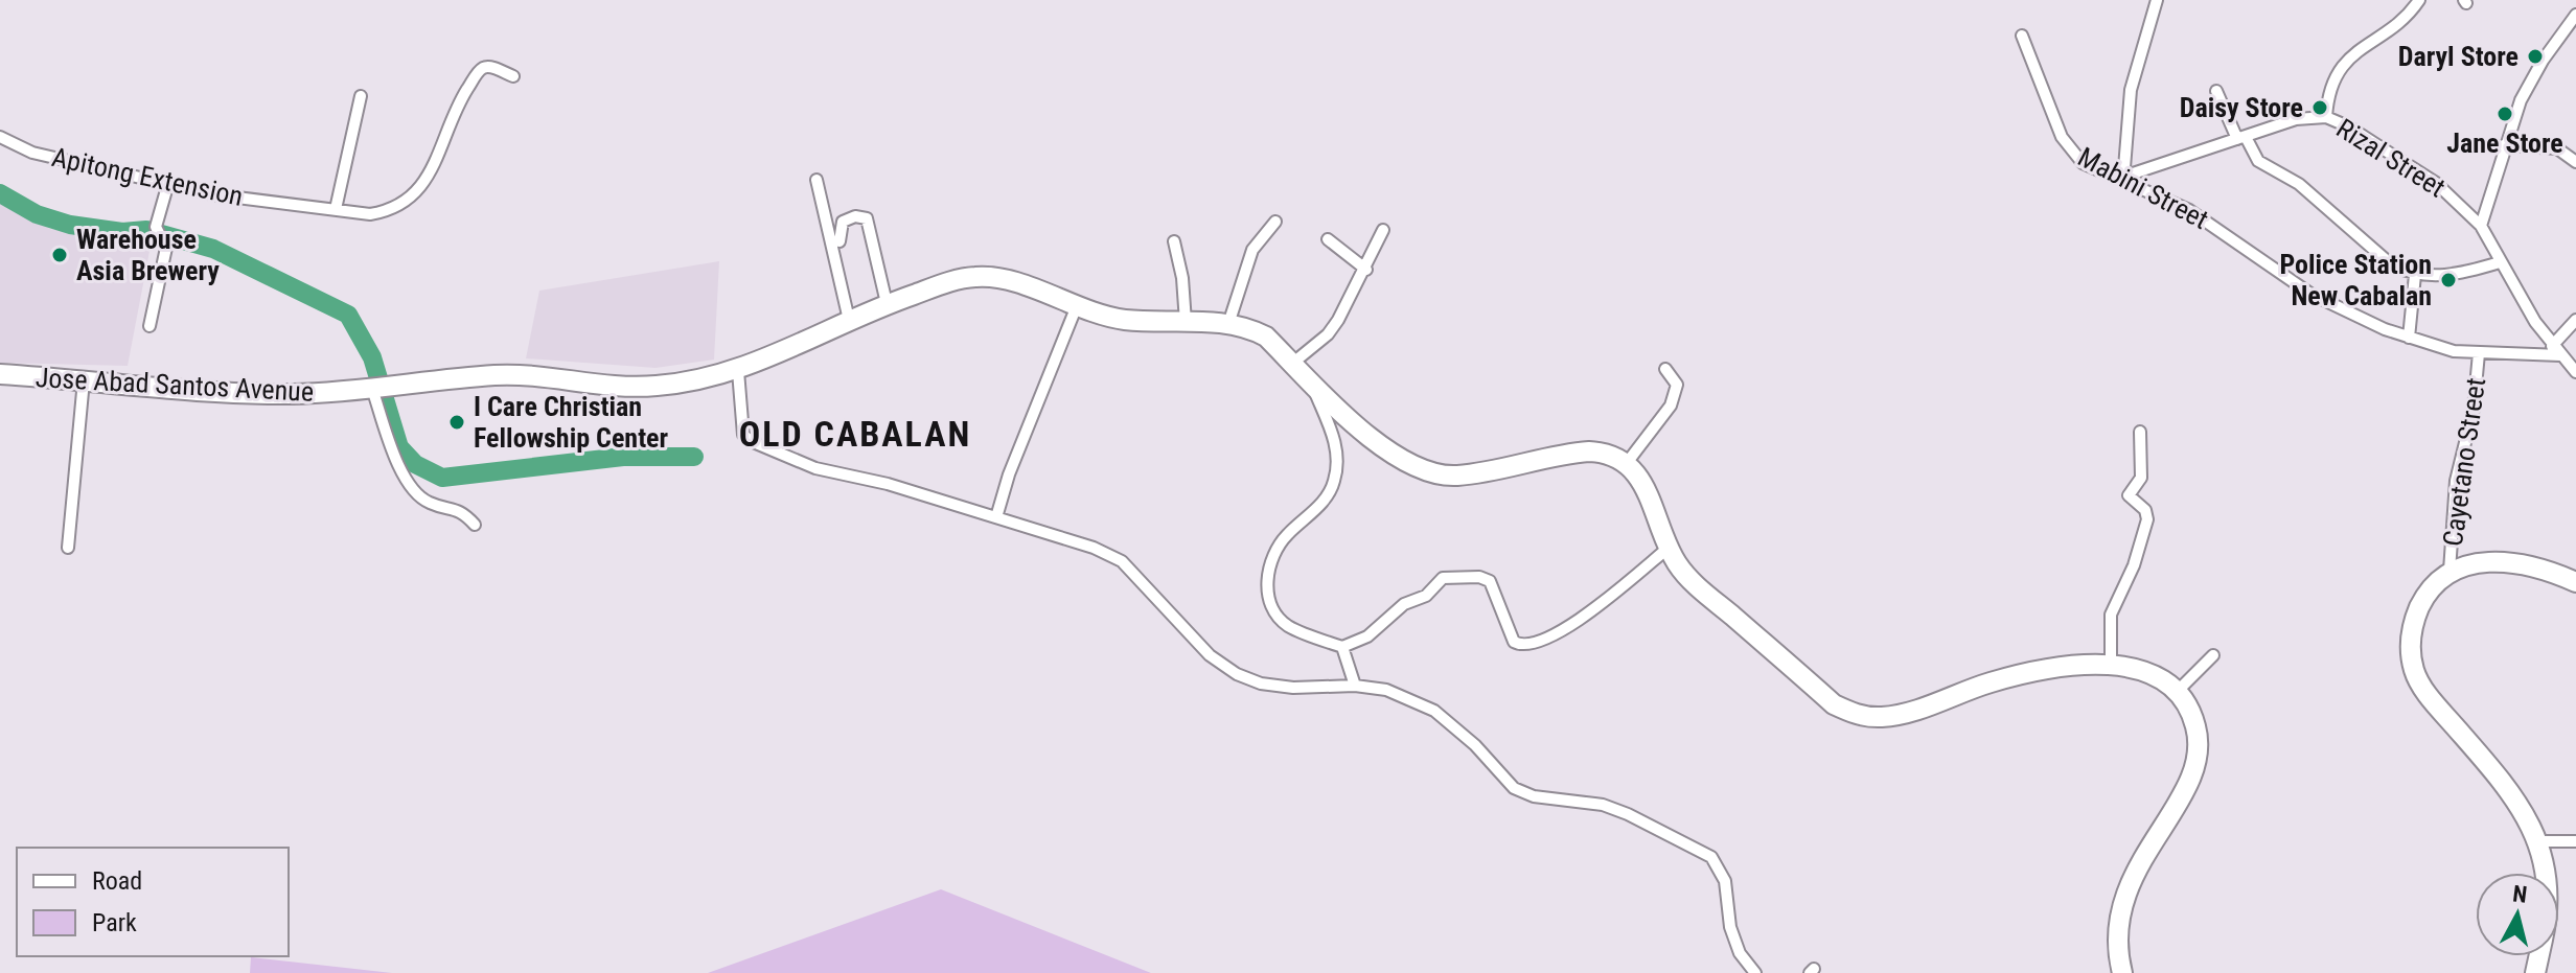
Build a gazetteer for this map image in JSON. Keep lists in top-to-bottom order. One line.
{"streets":{"highway":["Jose Abad Santos Avenue"],"street":["Rizal Street","Apitong Extension","Mabini Street","Cayetano Street"]},"crossings":[["Rizal Street","Mabini Street"],["Mabini Street","Cayetano Street"]],"districts":["OLD CABALAN"],"places":["Daryl Store","Daisy Store","Jane Store","Warehouse Asia Brewery","Police Station New Cabalan","I Care Christian Fellowship Center"],"legend":["Road","Park"],"north":"top"}
